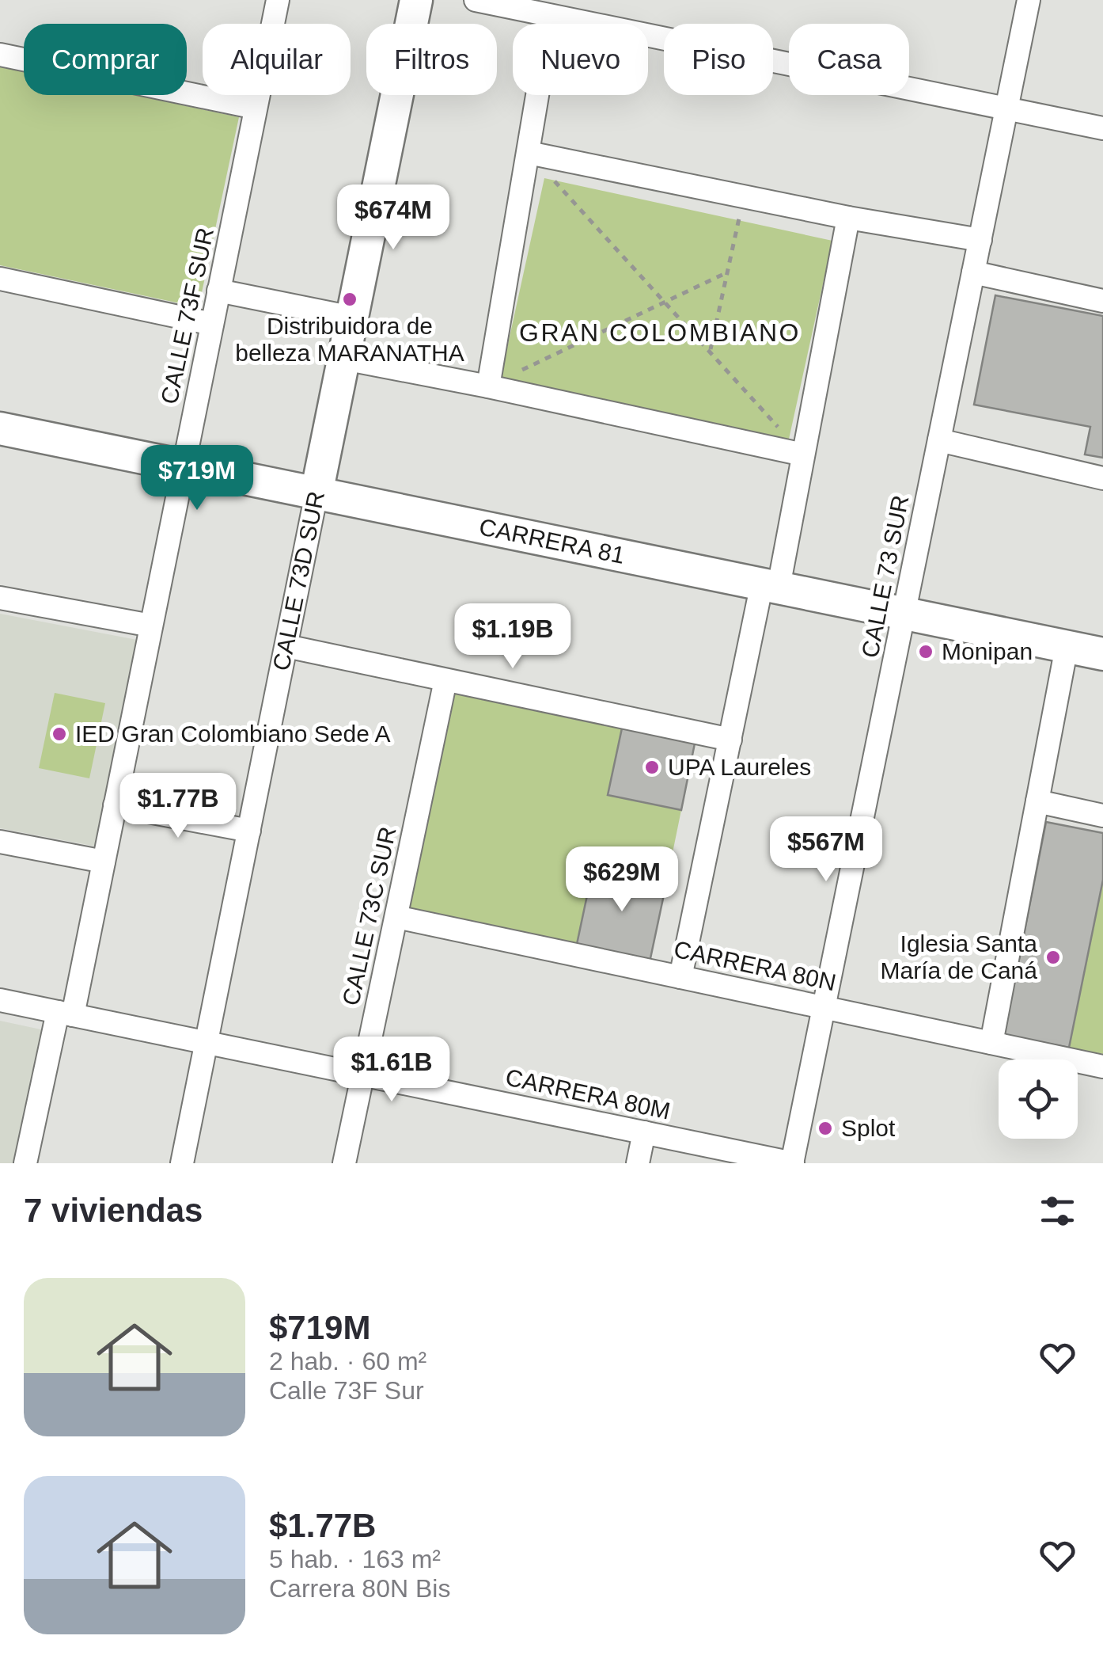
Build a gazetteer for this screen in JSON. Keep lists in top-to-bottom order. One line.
{"streets":{"street":["CALLE 73F SUR","CARRERA 81","CALLE 73 SUR","CALLE 73D SUR","CALLE 73C SUR","CARRERA 80N","CARRERA 80M"]},"crossings":[["CALLE 73F SUR","CARRERA 81"],["CALLE 73F SUR","CARRERA 80M"],["CARRERA 81","CALLE 73 SUR"],["CARRERA 81","CALLE 73D SUR"],["CALLE 73 SUR","CARRERA 80N"],["CALLE 73 SUR","CARRERA 80M"],["CALLE 73D SUR","CARRERA 80M"],["CALLE 73C SUR","CARRERA 80N"],["CALLE 73C SUR","CARRERA 80M"]],"districts":["GRAN COLOMBIANO"],"places":["Distribuidora de belleza MARANATHA","Monipan","IED Gran Colombiano Sede A","UPA Laureles","Iglesia Santa María de Caná","Splot"],"page":{"chip":["Comprar","Alquilar","Filtros","Nuevo","Piso","Casa"],"price":["$674M","$719M","$1.19B","$1.77B","$567M","$629M","$1.61B"],"heading":"7 viviendas","list":[{"name":"$719M","note":"2 hab. · 60 m² · Calle 73F Sur"},{"name":"$1.77B","note":"5 hab. · 163 m² · Carrera 80N Bis"}]}}
